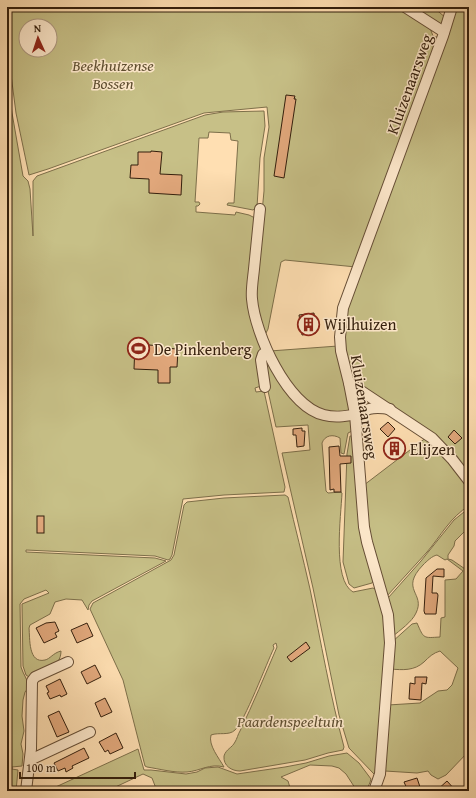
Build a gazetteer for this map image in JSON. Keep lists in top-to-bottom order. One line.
{"streets":{"street":["Kluizenaarsweg"]},"parks":["Beekhuizense Bossen","Paardenspeeltuin"],"places":{"building":["Wijlhuizen","Elijzen"],"sports":["De Pinkenberg"]},"scale_bar":"100 m","north":"top"}
